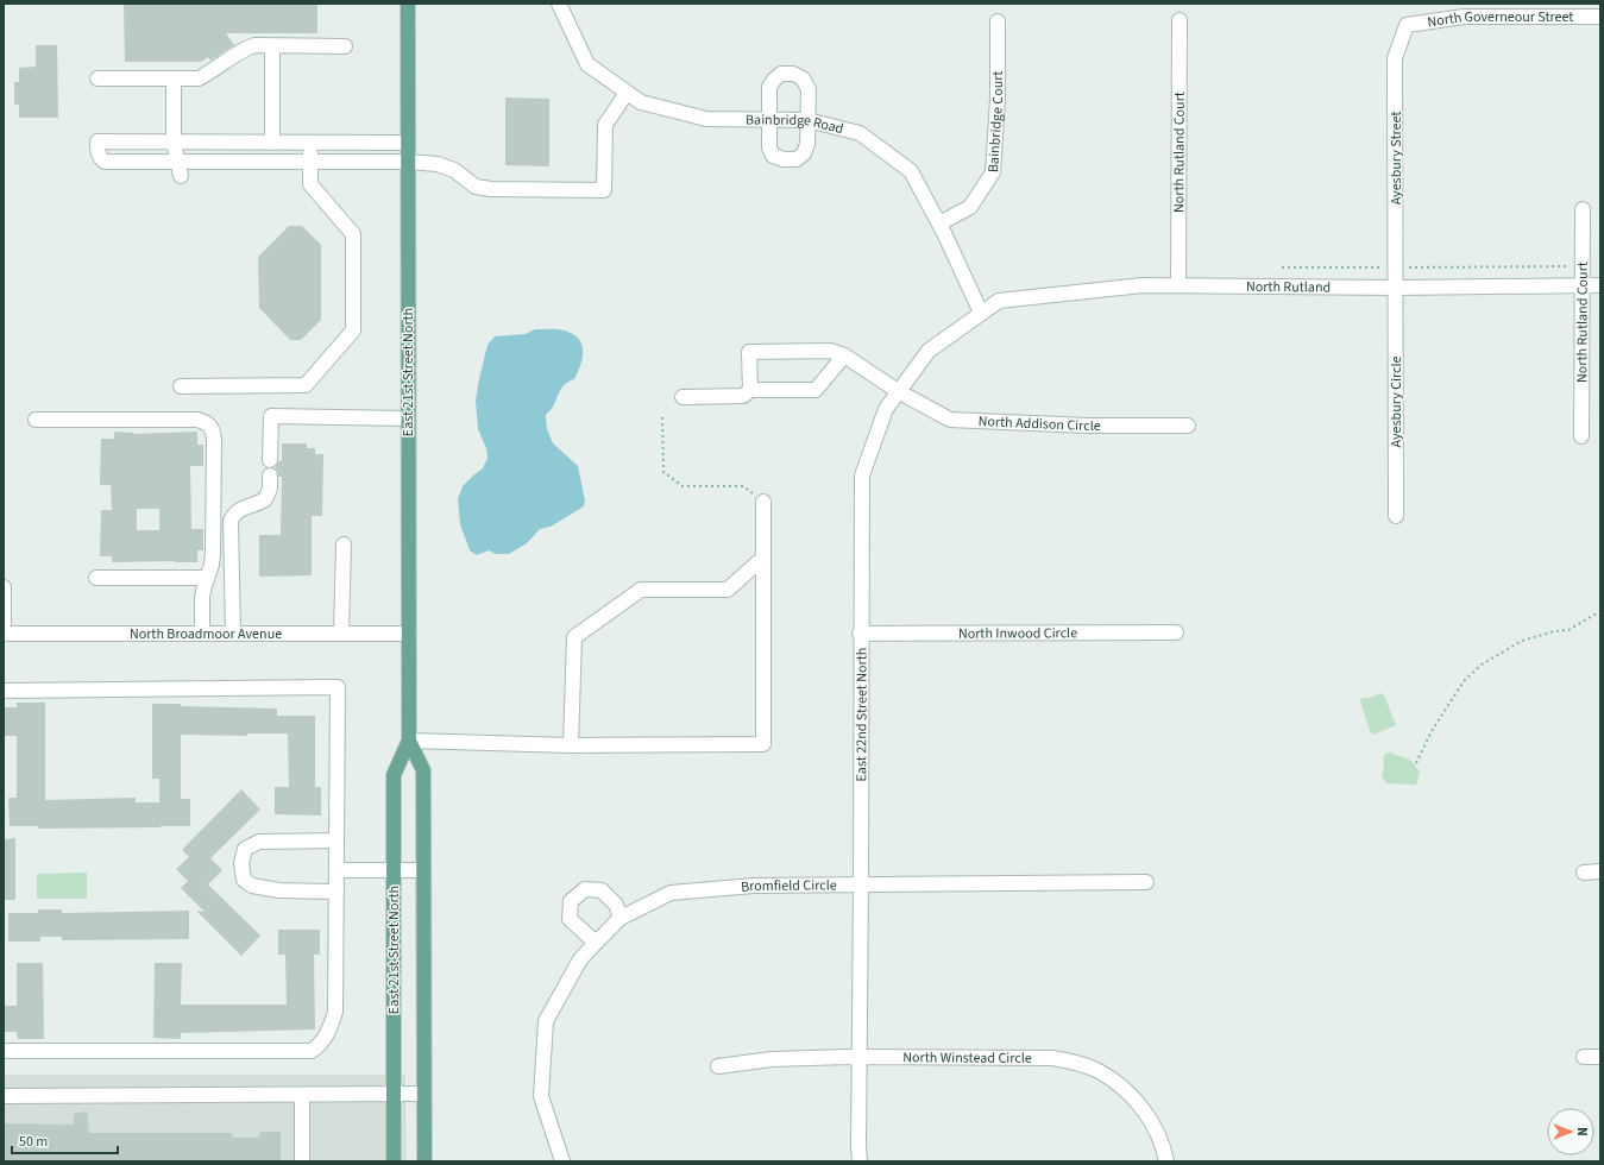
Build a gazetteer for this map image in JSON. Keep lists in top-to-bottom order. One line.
{"streets":{"main road":["East 21st Street North"],"street":["North Governeour Street","Bainbridge Court","Bainbridge Road","North Rutland Court","Ayesbury Street","North Rutland","Ayesbury Circle","North Addison Circle","North Inwood Circle","North Broadmoor Avenue","East 22nd Street North","Bromfield Circle","North Winstead Circle"]},"crossings":[["North Governeour Street","Ayesbury Street"],["Bainbridge Court","Bainbridge Road"],["Bainbridge Road","North Rutland"],["Bainbridge Road","East 22nd Street North"],["North Rutland Court","North Rutland"],["Ayesbury Street","North Rutland"],["Ayesbury Street","Ayesbury Circle"],["North Rutland","Ayesbury Circle"],["North Rutland","East 22nd Street North"],["East 21st Street North","North Broadmoor Avenue"],["North Addison Circle","East 22nd Street North"],["North Inwood Circle","East 22nd Street North"],["East 22nd Street North","Bromfield Circle"],["East 22nd Street North","North Winstead Circle"]],"scale_bar":"50 m","north":"right"}
